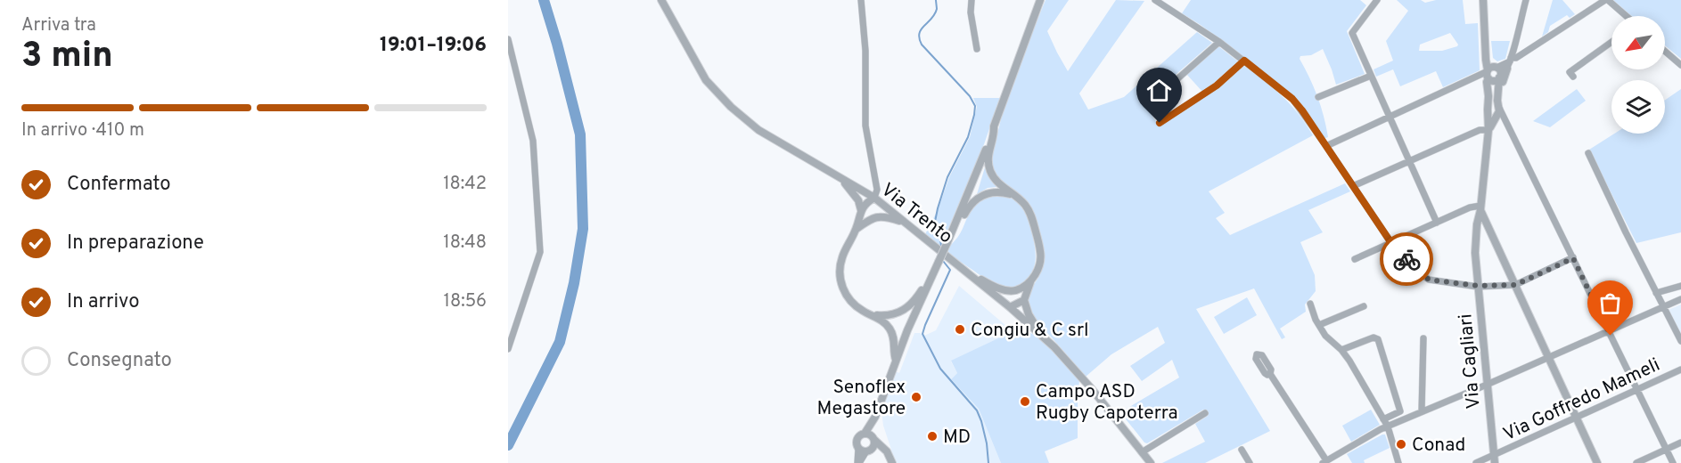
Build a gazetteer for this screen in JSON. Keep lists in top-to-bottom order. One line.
{"streets":{"street":["Via Trento","Via Cagliari","Via Goffredo Mameli"]},"crossings":[["Via Cagliari","Via Goffredo Mameli"]],"places":["Congiu & C srl","Senoflex Megastore","Campo ASD Rugby Capoterra","MD","Conad"],"north":"bottom left","page":{"heading":["3 min","Arriva tra","19:01–19:06"],"bar":"In arrivo · 410 m","list":[["Confermato","18:42"],["In preparazione","18:48"],["In arrivo","18:56"],"Consegnato"]}}
